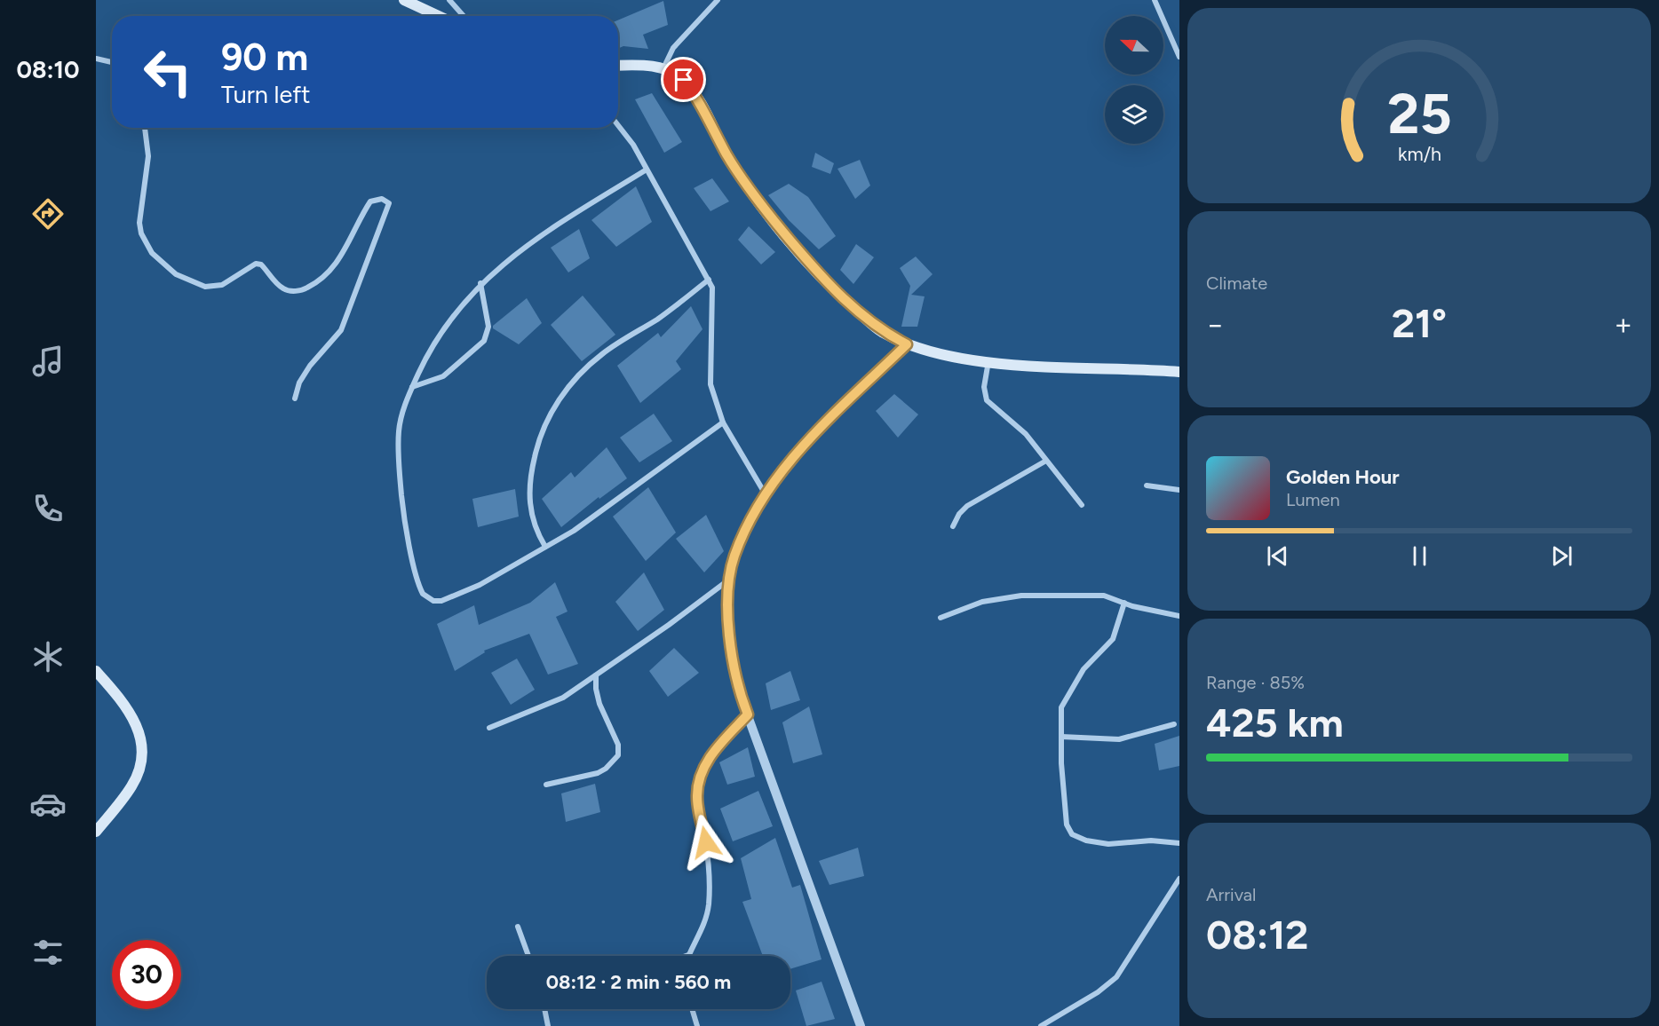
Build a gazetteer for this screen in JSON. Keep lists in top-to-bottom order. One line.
{"north":"left","page":{"tabs":"08:10","turn":["90 m","Turn left"],"tile":["Climate",["Range · 85%","425 km"],["Arrival","08:12"]],"heat":["−","21°","+"],"song":["Golden Hour","Lumen"],"limit":"30","trip":"08:12 · 2 min · 560 m","gauge":["25","km/h"]}}
